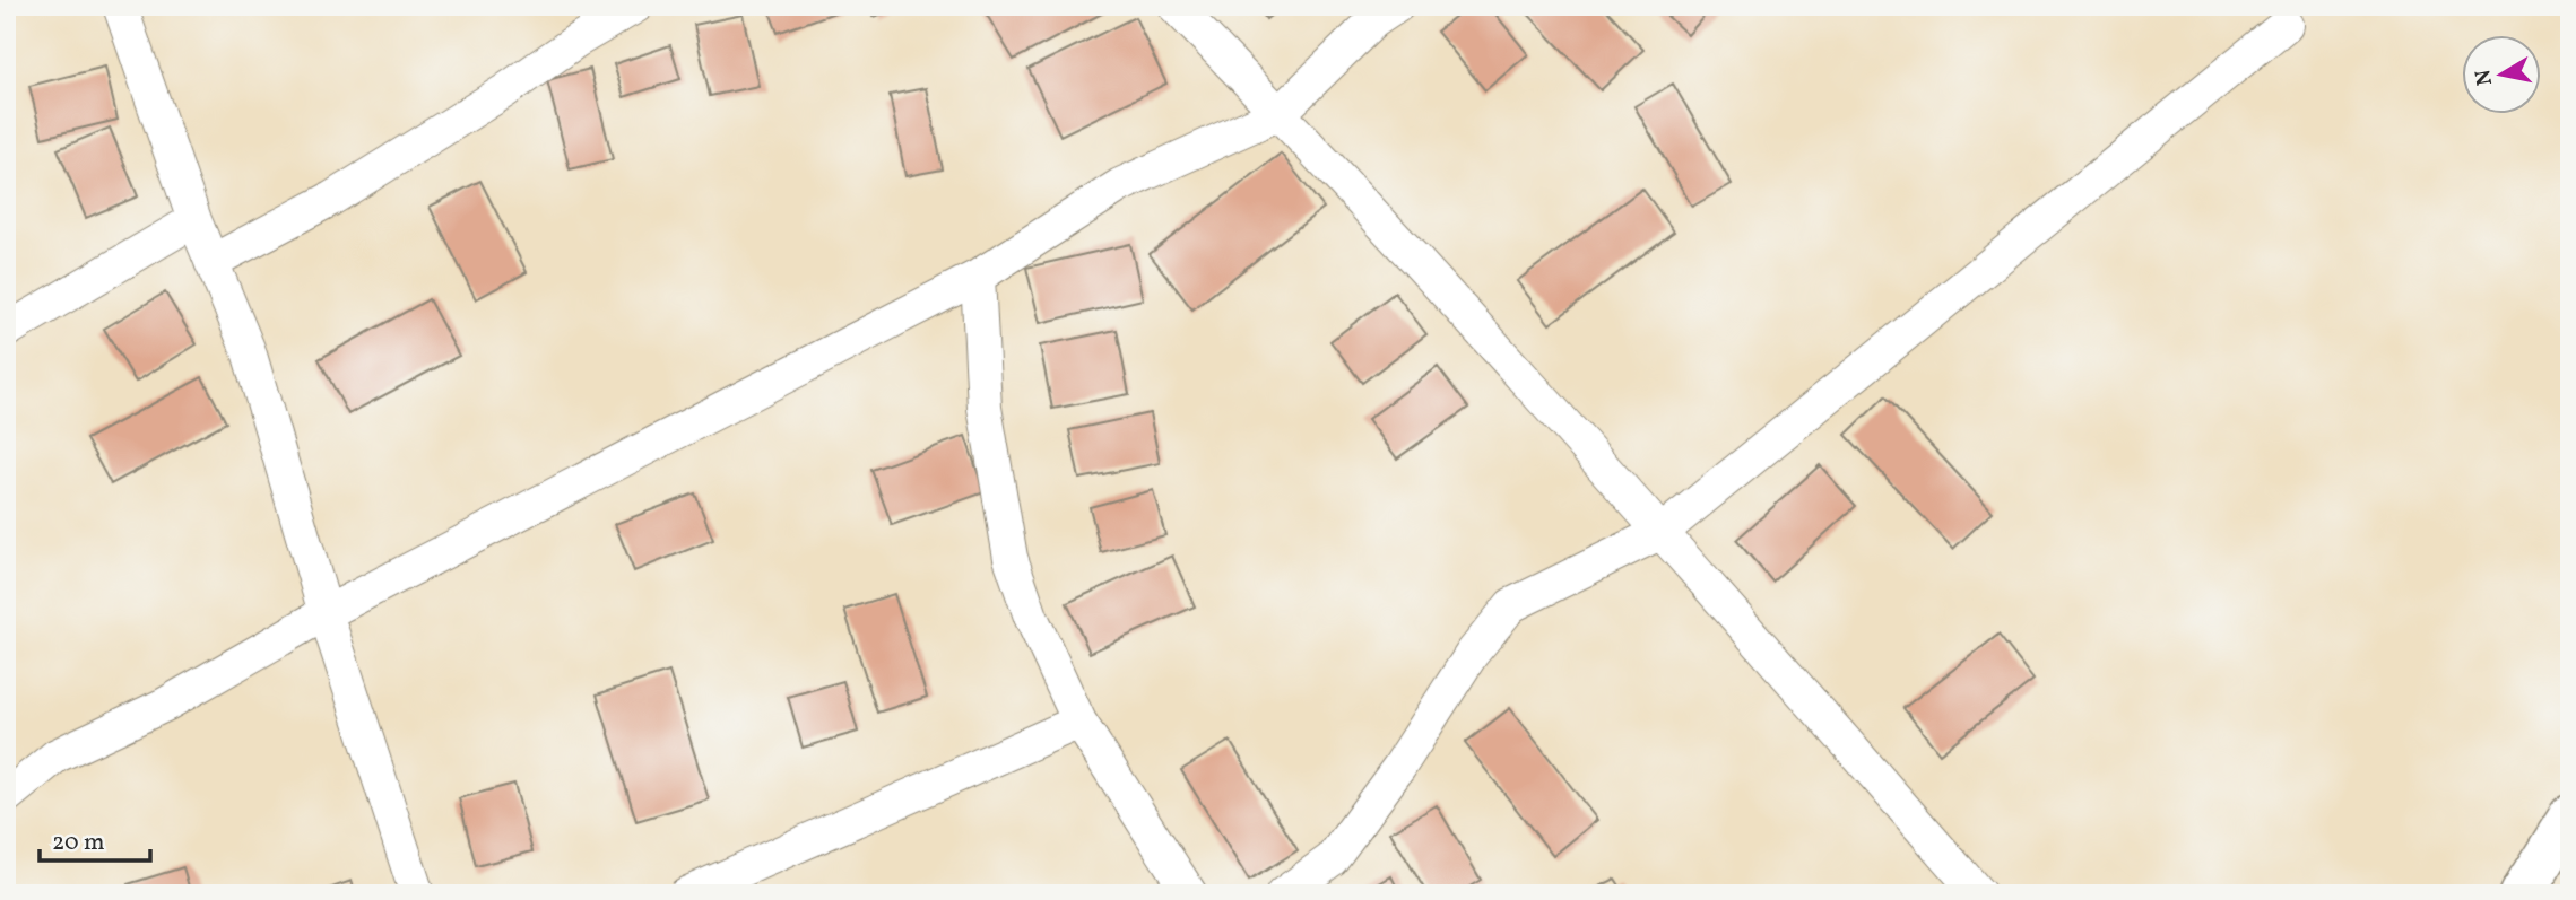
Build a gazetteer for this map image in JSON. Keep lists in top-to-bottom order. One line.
{"scale_bar":"20 m","north":"left"}
